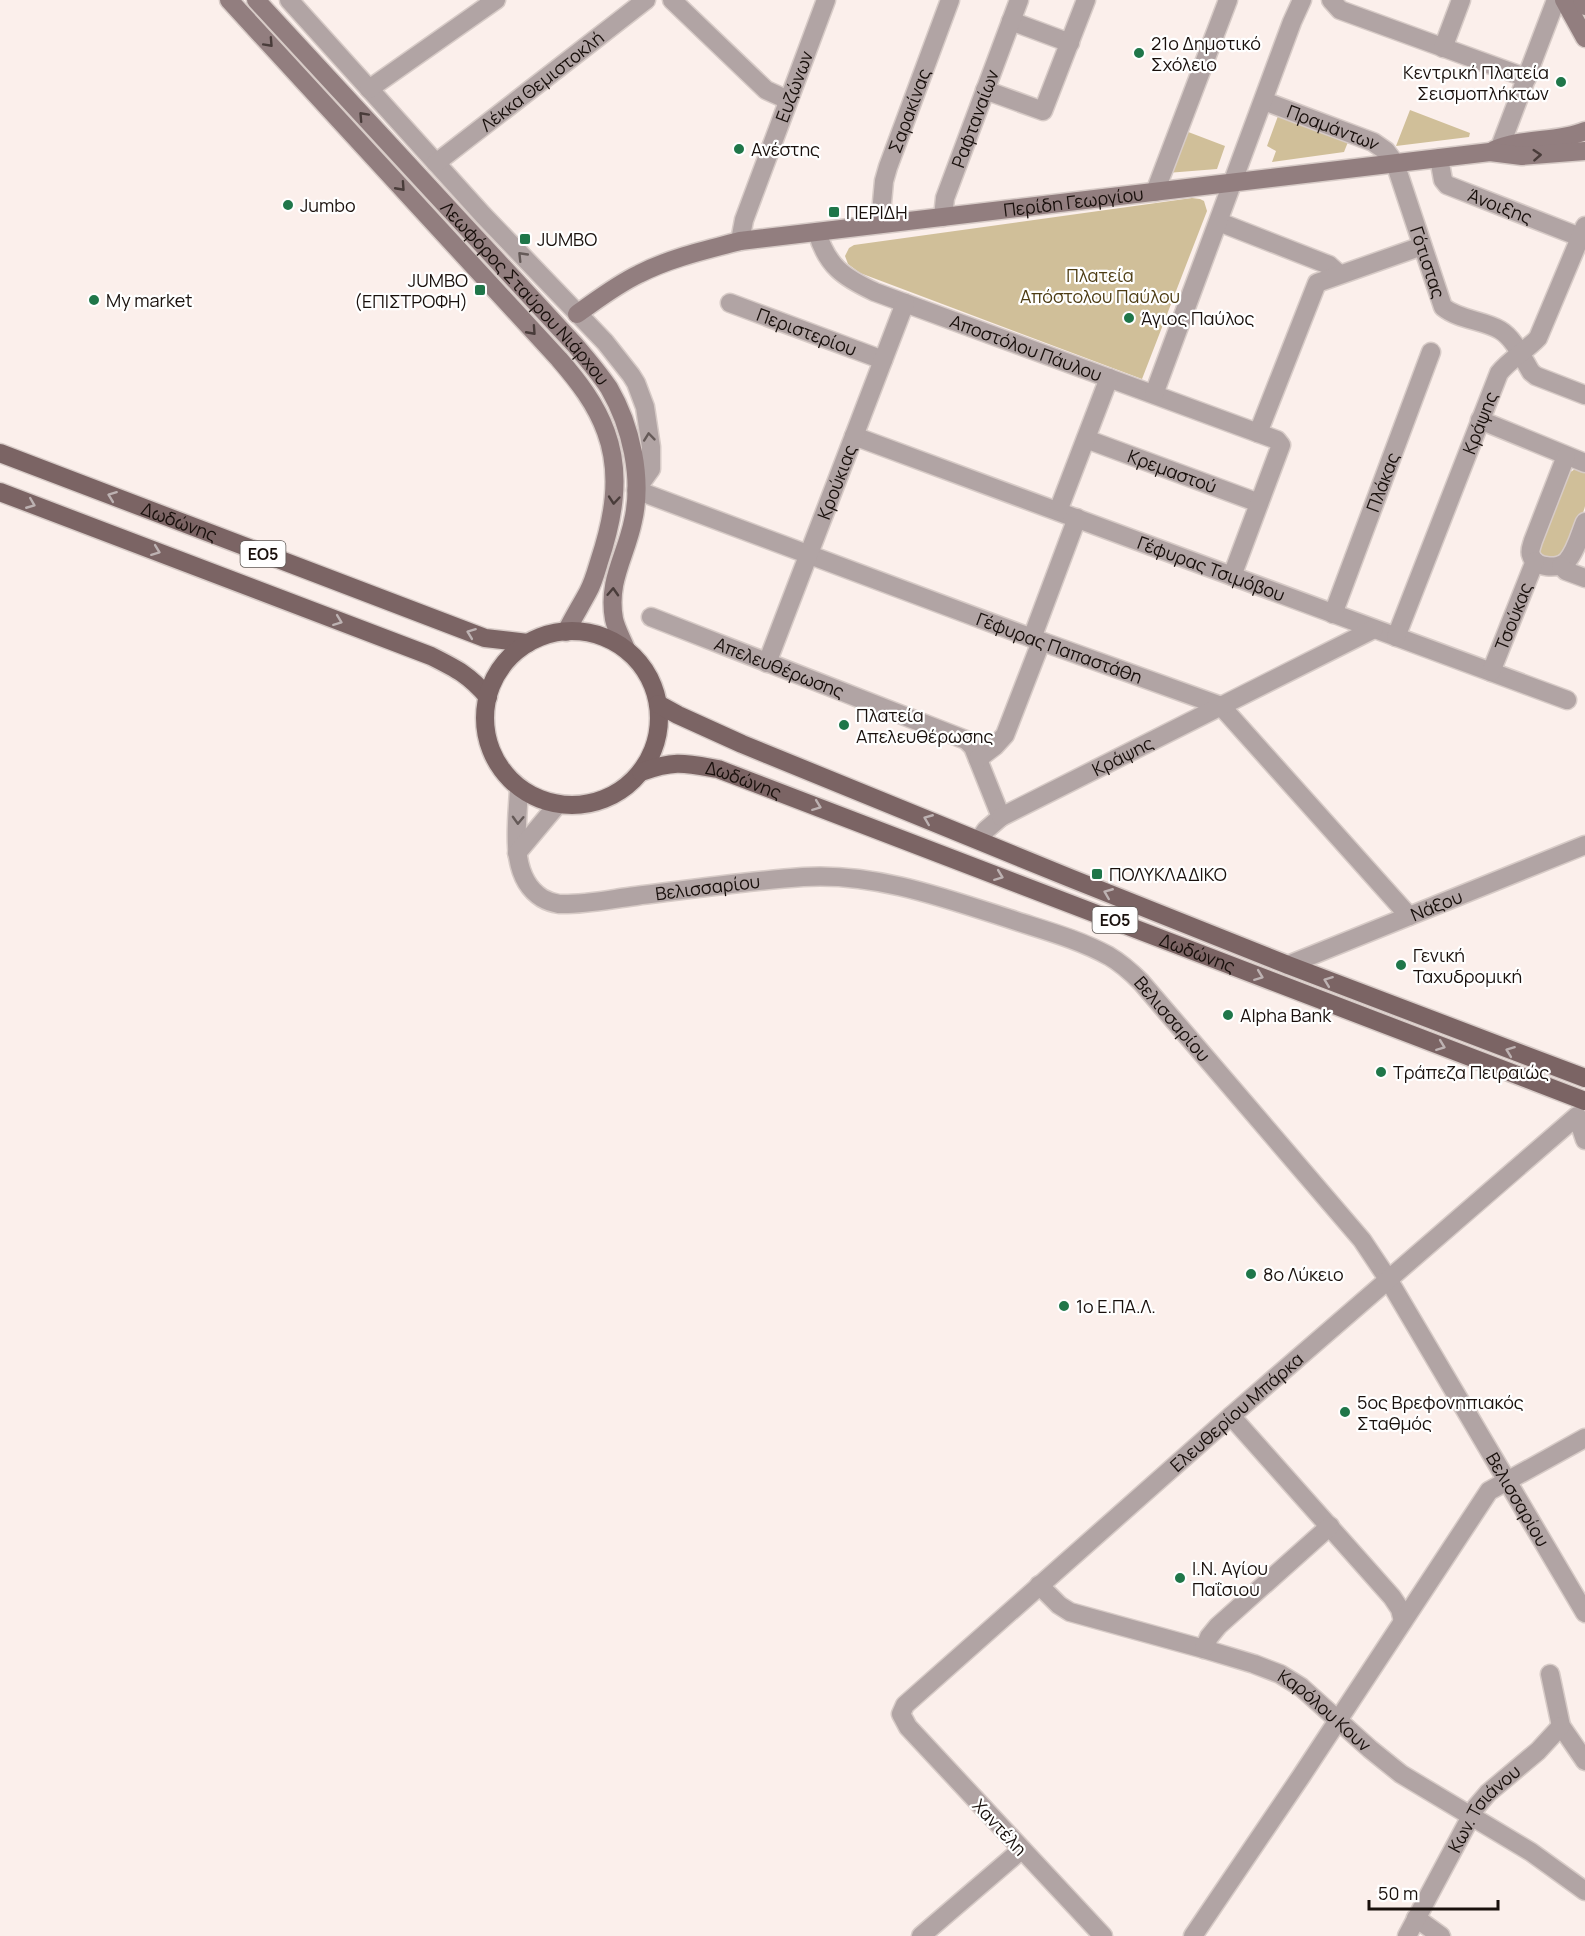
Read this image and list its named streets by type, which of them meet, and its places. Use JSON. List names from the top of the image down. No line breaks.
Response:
{"streets":{"main road":["Περίδη Γεωργίου","Λεωφόρος Σταύρου Νιάρχου","Δωδώνης","ΕΟ5"],"street":["Λέκκα Θεμιστοκλή","Ευζώνων","Σαρακίνας","Ραφταναίων","Πραμάντων","Άνοιξης","Γότιστας","Περιστερίου","Αποστόλου Πάυλου","Κράψης","Κρεμαστού","Κρούκιας","Πλάκας","Γέφυρας Τσιμόβου","Τσούκας","Γέφυρας Παπαστάθη","Απελευθέρωσης","Βελισσαρίου","Νάξου","Ελευθερίου Μπάρκα","Καρόλου Κουν","Κων. Τσιάνου","Χαντέλη"]},"crossings":[["Ευζώνων","Περίδη Γεωργίου"],["Σαρακίνας","Περίδη Γεωργίου"],["Ραφταναίων","Περίδη Γεωργίου"],["Πραμάντων","Περίδη Γεωργίου"],["Πραμάντων","Γότιστας"],["Πραμάντων","Αποστόλου Πάυλου"],["Περίδη Γεωργίου","Άνοιξης"],["Περίδη Γεωργίου","Γότιστας"],["Περίδη Γεωργίου","Αποστόλου Πάυλου"],["Άνοιξης","Κράψης"],["Γότιστας","Κράψης"],["Λεωφόρος Σταύρου Νιάρχου","Δωδώνης"],["Λεωφόρος Σταύρου Νιάρχου","Γέφυρας Παπαστάθη"],["Λεωφόρος Σταύρου Νιάρχου","Βελισσαρίου"],["Περιστερίου","Κρούκιας"],["Αποστόλου Πάυλου","Κρεμαστού"],["Αποστόλου Πάυλου","Κρούκιας"],["Κράψης","Γέφυρας Τσιμόβου"],["Κράψης","Γέφυρας Παπαστάθη"],["Κράψης","Απελευθέρωσης"],["Κρούκιας","Γέφυρας Τσιμόβου"],["Κρούκιας","Γέφυρας Παπαστάθη"],["Κρούκιας","Απελευθέρωσης"],["Πλάκας","Γέφυρας Τσιμόβου"],["Δωδώνης","Βελισσαρίου"],["Δωδώνης","Νάξου"],["Δωδώνης","Ελευθερίου Μπάρκα"],["Γέφυρας Τσιμόβου","Τσούκας"],["Γέφυρας Παπαστάθη","Νάξου"],["Βελισσαρίου","Ελευθερίου Μπάρκα"],["Ελευθερίου Μπάρκα","Καρόλου Κουν"],["Ελευθερίου Μπάρκα","Χαντέλη"],["Καρόλου Κουν","Κων. Τσιάνου"]],"parks":["Πλατεία Απόστολου Παύλου"],"places":{"other":["21ο Δημοτικό Σχόλειο","Κεντρική Πλατεία Σεισμοπλήκτων","Ανέστης","Jumbo","My market","Άγιος Παύλος","Πλατεία Απελευθέρωσης","Γενική Ταχυδρομική","Alpha Bank","Τράπεζα Πειραιώς","8ο Λύκειο","1ο Ε.ΠΑ.Λ.","5ος Βρεφονηπιακός Σταθμός","Ι.Ν. Αγίου Παΐσιου"],"transit":["ΠΕΡΙΔΗ","JUMBO","JUMBO (ΕΠΙΣΤΡΟΦΗ)","ΠΟΛΥΚΛΑΔΙΚΟ"]},"scale_bar":"50 m"}
